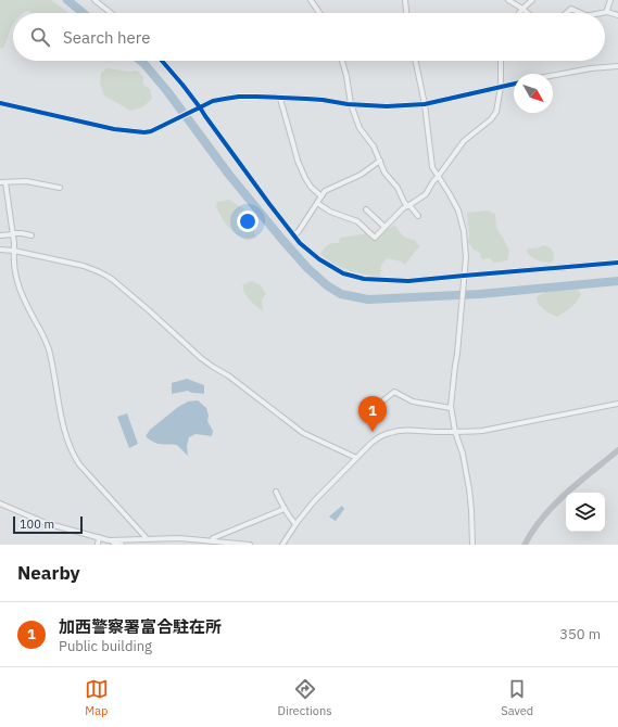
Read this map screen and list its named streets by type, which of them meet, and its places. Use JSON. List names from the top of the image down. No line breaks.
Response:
{"scale_bar":"100 m","north":"bottom right","page":{"search":"Search here","pins":"1","scale":"100 m","heading":"Nearby","list":[{"mark":"1","name":"加西警察署富合駐在所","note":"Public building","value":"350 m"}],"nav":["Map","Directions","Saved"]}}
